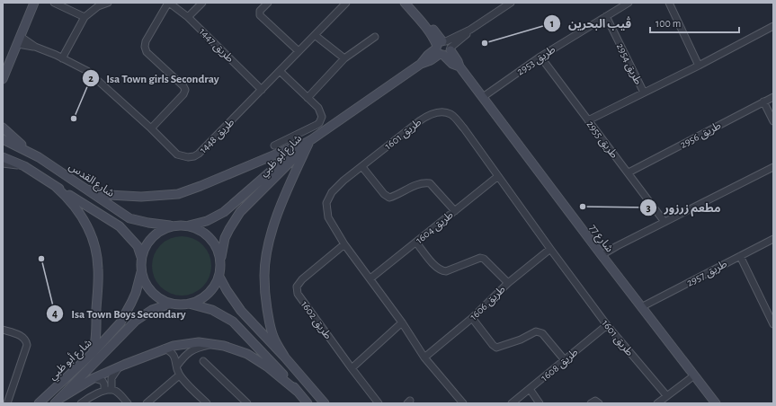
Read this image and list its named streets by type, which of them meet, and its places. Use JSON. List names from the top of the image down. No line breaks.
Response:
{"streets":{"main road":["شارع أبو ظبي","شارع القدس","شارع 77"],"street":["طريق 1447","طريق 2953","طريق 2954","طريق 1601","طريق 2956","طريق 1448","طريق 2955","طريق 1604","طريق 2957","طريق 1606","طريق 1602","طريق 1608"]},"crossings":[["طريق 1447","طريق 1448"],["طريق 2953","طريق 2954"],["طريق 2953","طريق 2955"],["طريق 2953","شارع 77"],["طريق 2954","طريق 2955"],["طريق 1601","طريق 1604"],["طريق 1601","طريق 1606"],["طريق 1601","طريق 1602"],["طريق 1601","طريق 1608"],["طريق 2956","طريق 2955"],["شارع أبو ظبي","شارع القدس"],["شارع أبو ظبي","شارع 77"],["شارع 77","طريق 2957"]],"places":["ڤيب البحرين","Isa Town girls Secondray","مطعم زرزور","Isa Town Boys Secondary"],"scale_bar":"100 m"}
